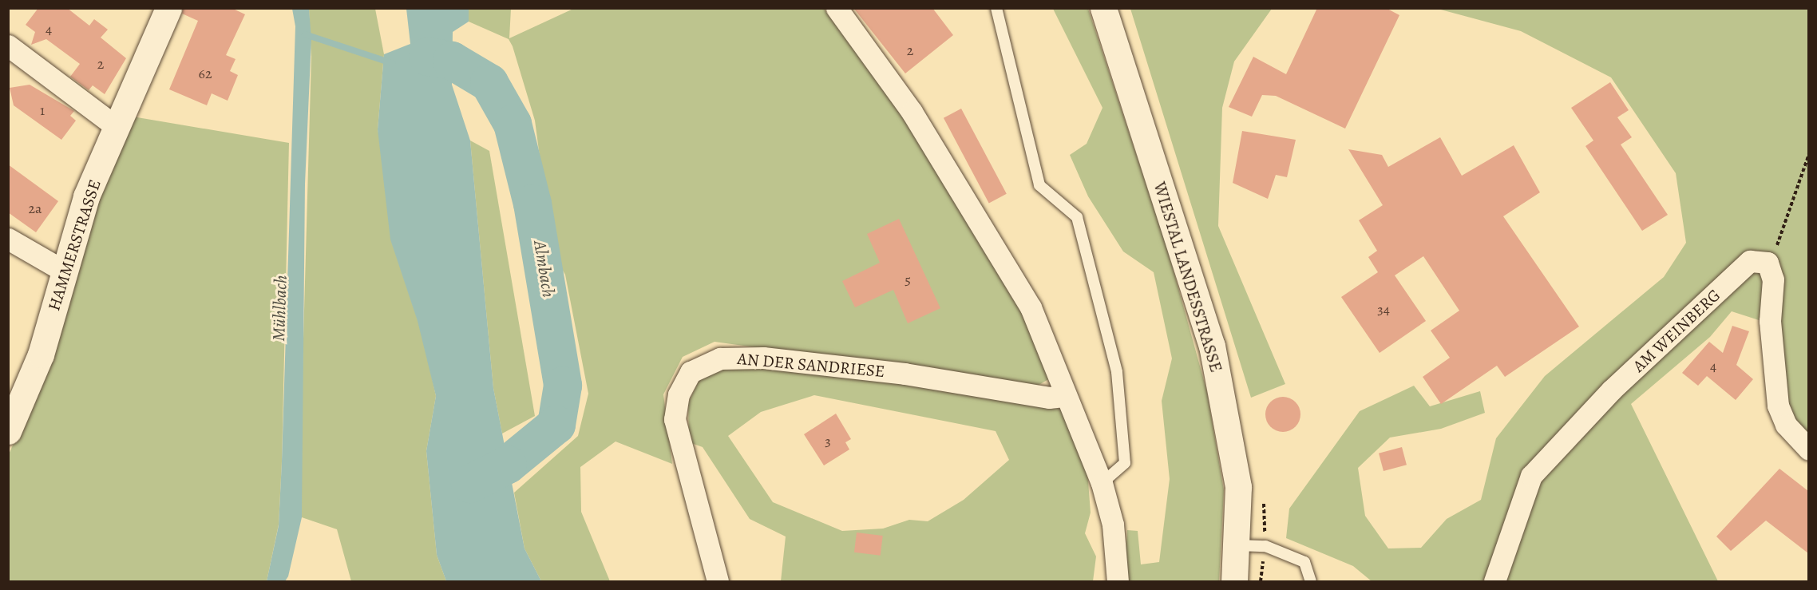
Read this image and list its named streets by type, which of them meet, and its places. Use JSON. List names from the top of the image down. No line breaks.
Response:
{"streets":{"main road":["HAMMERSTRASSE","WIESTAL LANDESSTRASSE"],"street":["AM WEINBERG","AN DER SANDRIESE"]},"water":["Almbach","Mühlbach"],"house_numbers":["4","2","2","62","1","2a","5","34","4","3"]}
